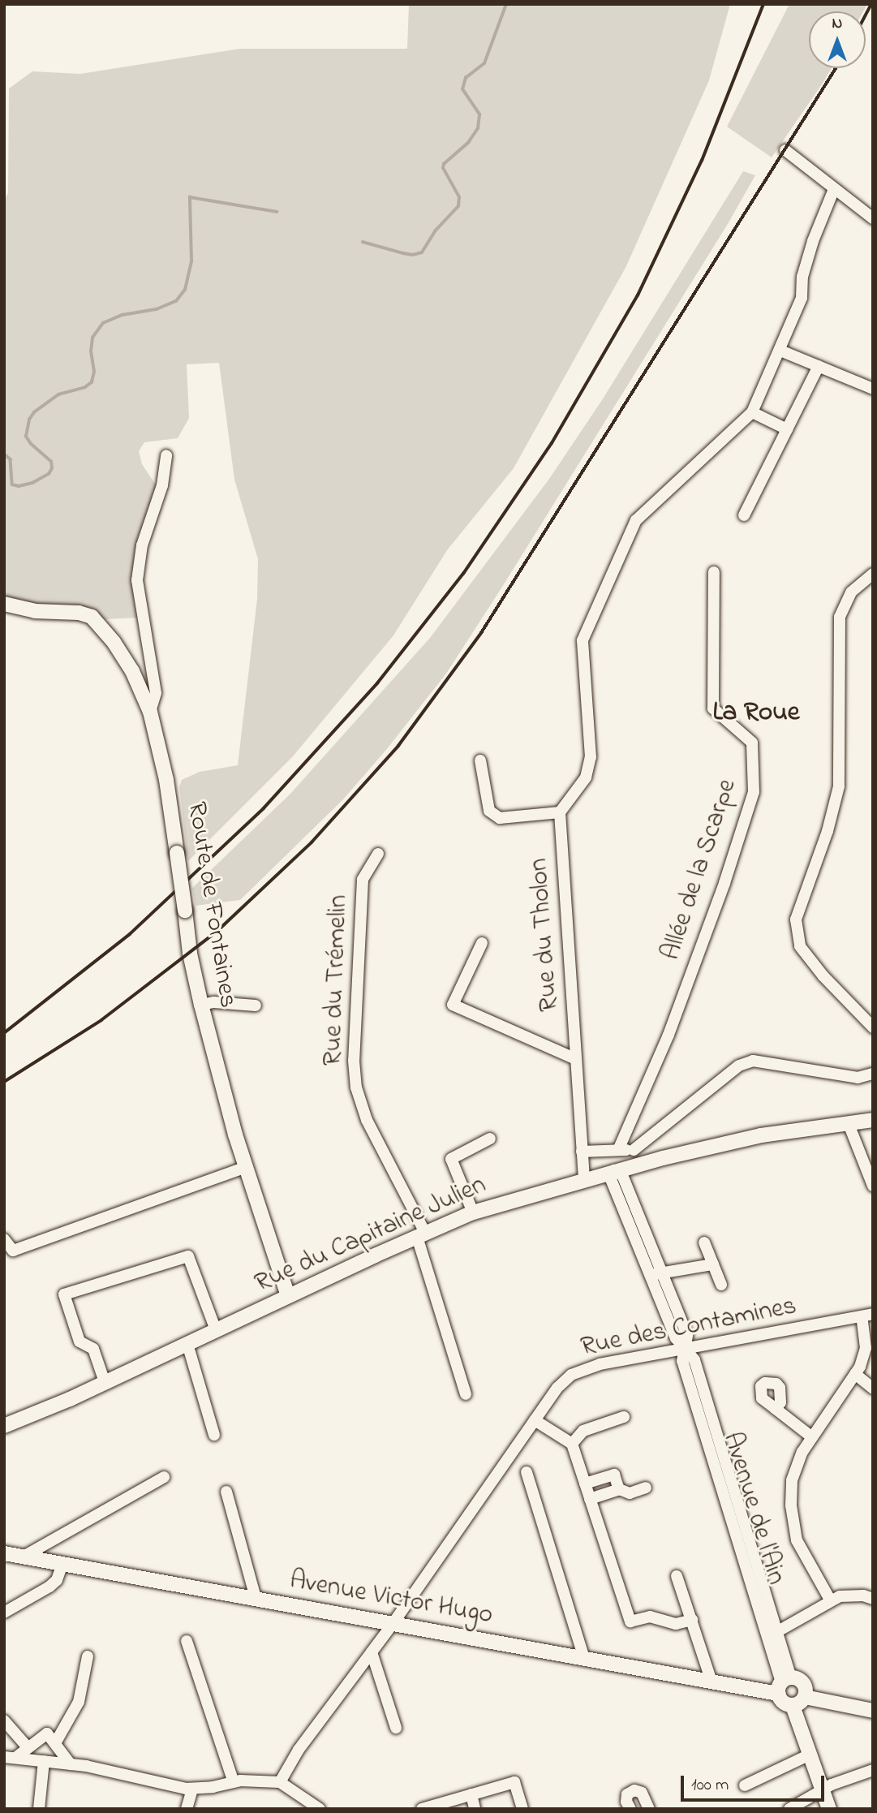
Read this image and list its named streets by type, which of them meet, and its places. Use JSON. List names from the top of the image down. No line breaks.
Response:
{"streets":{"street":["Allée de la Scarpe","Route de Fontaines","Rue du Tholon","Rue du Trémelin","Rue du Capitaine Julien","Rue des Contamines","Avenue de l'Ain","Avenue Victor Hugo"]},"crossings":[["Route de Fontaines","Rue du Capitaine Julien"],["Rue du Tholon","Rue du Capitaine Julien"],["Rue du Trémelin","Rue du Capitaine Julien"],["Rue du Capitaine Julien","Avenue de l'Ain"],["Rue des Contamines","Avenue de l'Ain"],["Rue des Contamines","Avenue Victor Hugo"],["Avenue de l'Ain","Avenue Victor Hugo"]],"districts":["La Roue"],"scale_bar":"100 m","north":"top"}
